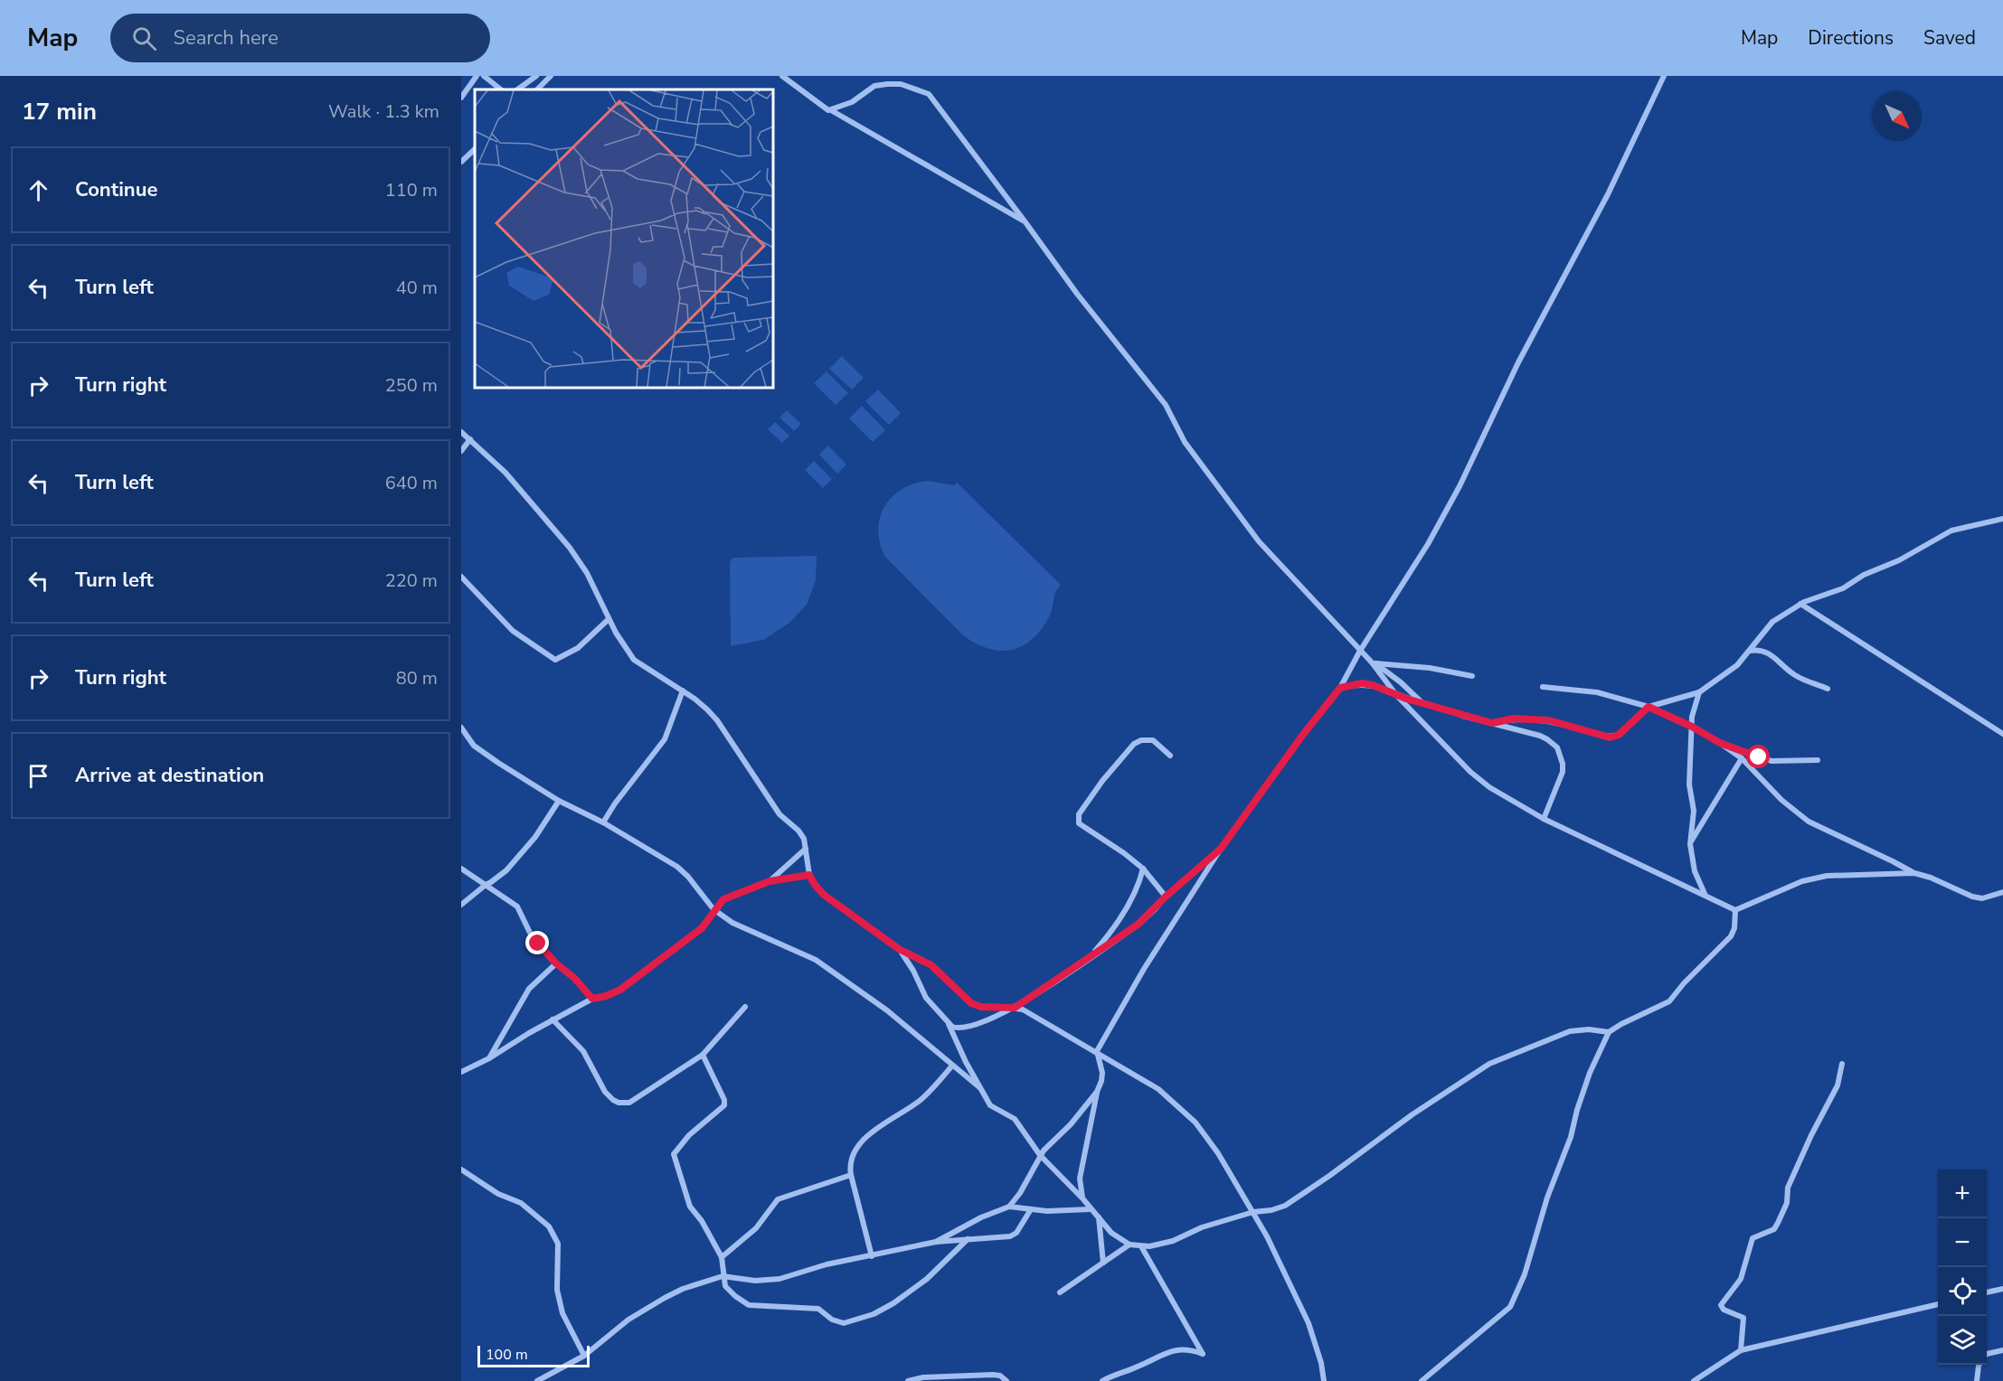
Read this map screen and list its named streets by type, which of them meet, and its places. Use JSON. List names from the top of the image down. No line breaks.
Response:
{"scale_bar":"100 m","north":"bottom right","page":{"header":"Map","search":"Search here","nav":["Map","Directions","Saved"],"heading":["17 min","Walk · 1.3 km"],"list":[["Continue","110 m"],["Turn left","40 m"],["Turn right","250 m"],["Turn left","640 m"],["Turn left","220 m"],["Turn right","80 m"],"Arrive at destination"],"map_buttons":["+","−"],"scale":"100 m"}}
